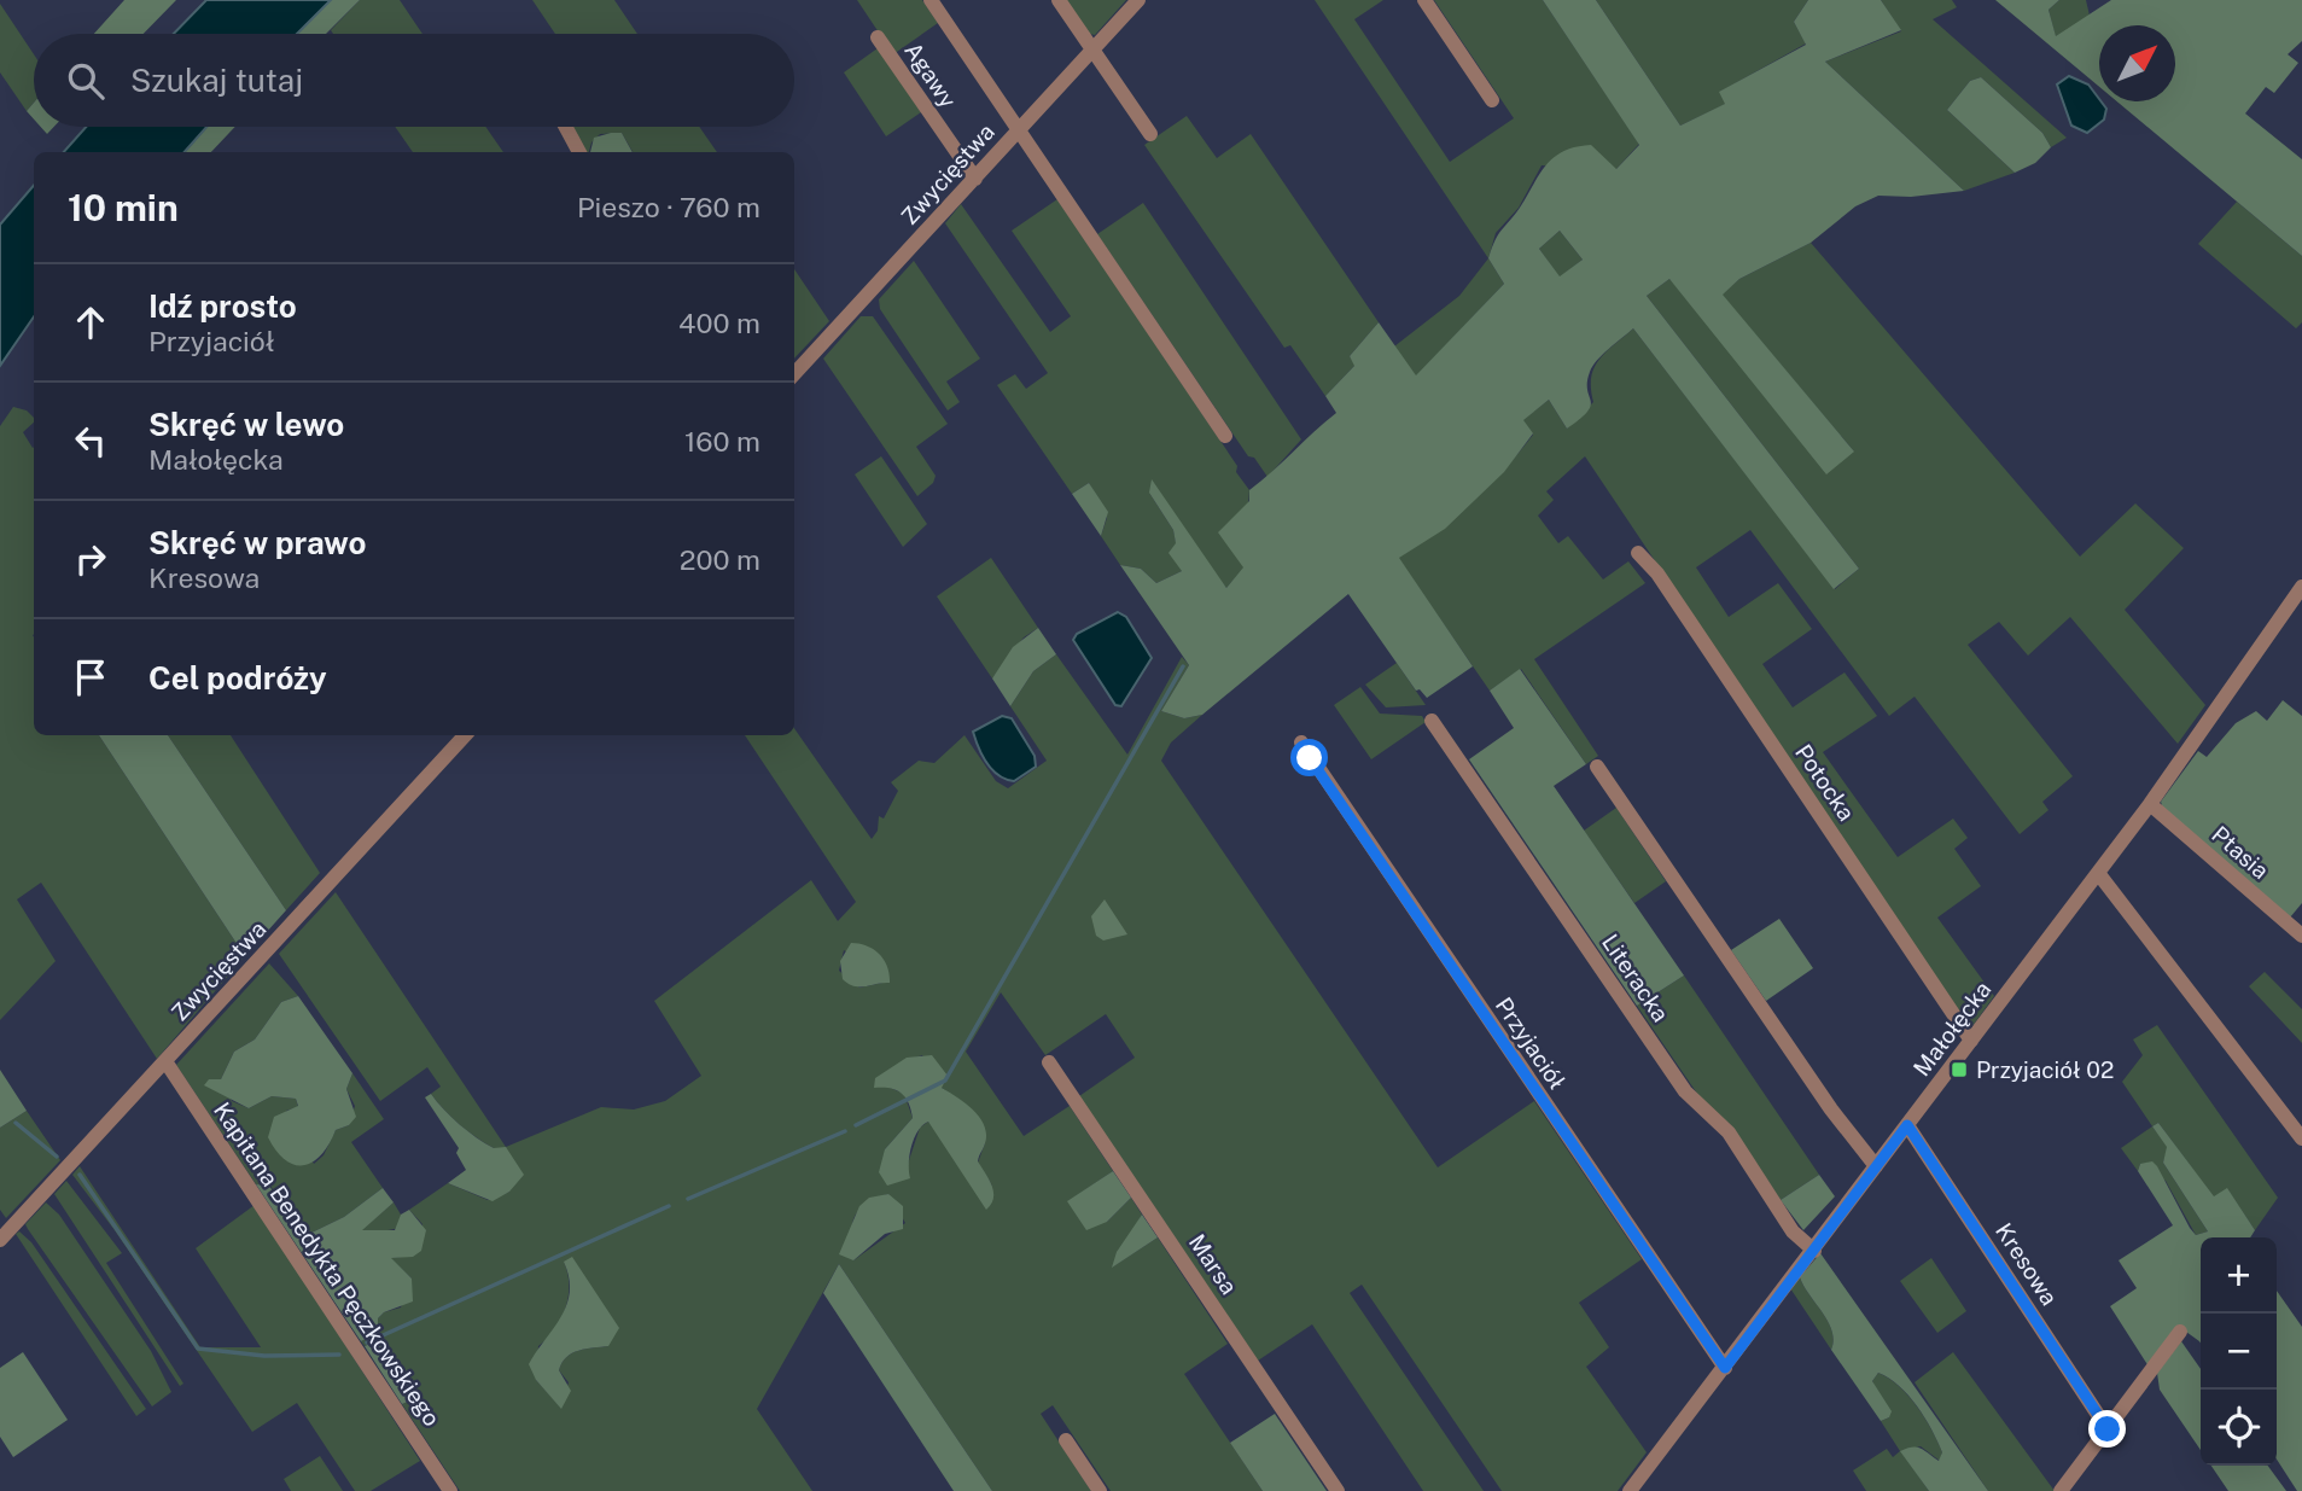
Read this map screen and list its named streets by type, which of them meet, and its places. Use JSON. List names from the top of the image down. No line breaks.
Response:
{"streets":{"street":["Agawy","Zwycięstwa","Potocka","Ptasia","Literacka","Małołęcka","Przyjaciół","Kapitana Benedykta Pęczkowskiego","Marsa","Kresowa"]},"crossings":[["Agawy","Zwycięstwa"],["Zwycięstwa","Kapitana Benedykta Pęczkowskiego"],["Potocka","Małołęcka"],["Ptasia","Małołęcka"],["Literacka","Małołęcka"],["Małołęcka","Przyjaciół"],["Małołęcka","Kresowa"]],"places":{"transit":["Przyjaciół 02"]},"north":"top right","page":{"search":"Szukaj tutaj","heading":["10 min","Pieszo · 760 m"],"list":[["Idź prosto","Przyjaciół","400 m"],["Skręć w lewo","Małołęcka","160 m"],["Skręć w prawo","Kresowa","200 m"],"Cel podróży"],"map_buttons":["+","−"]}}
